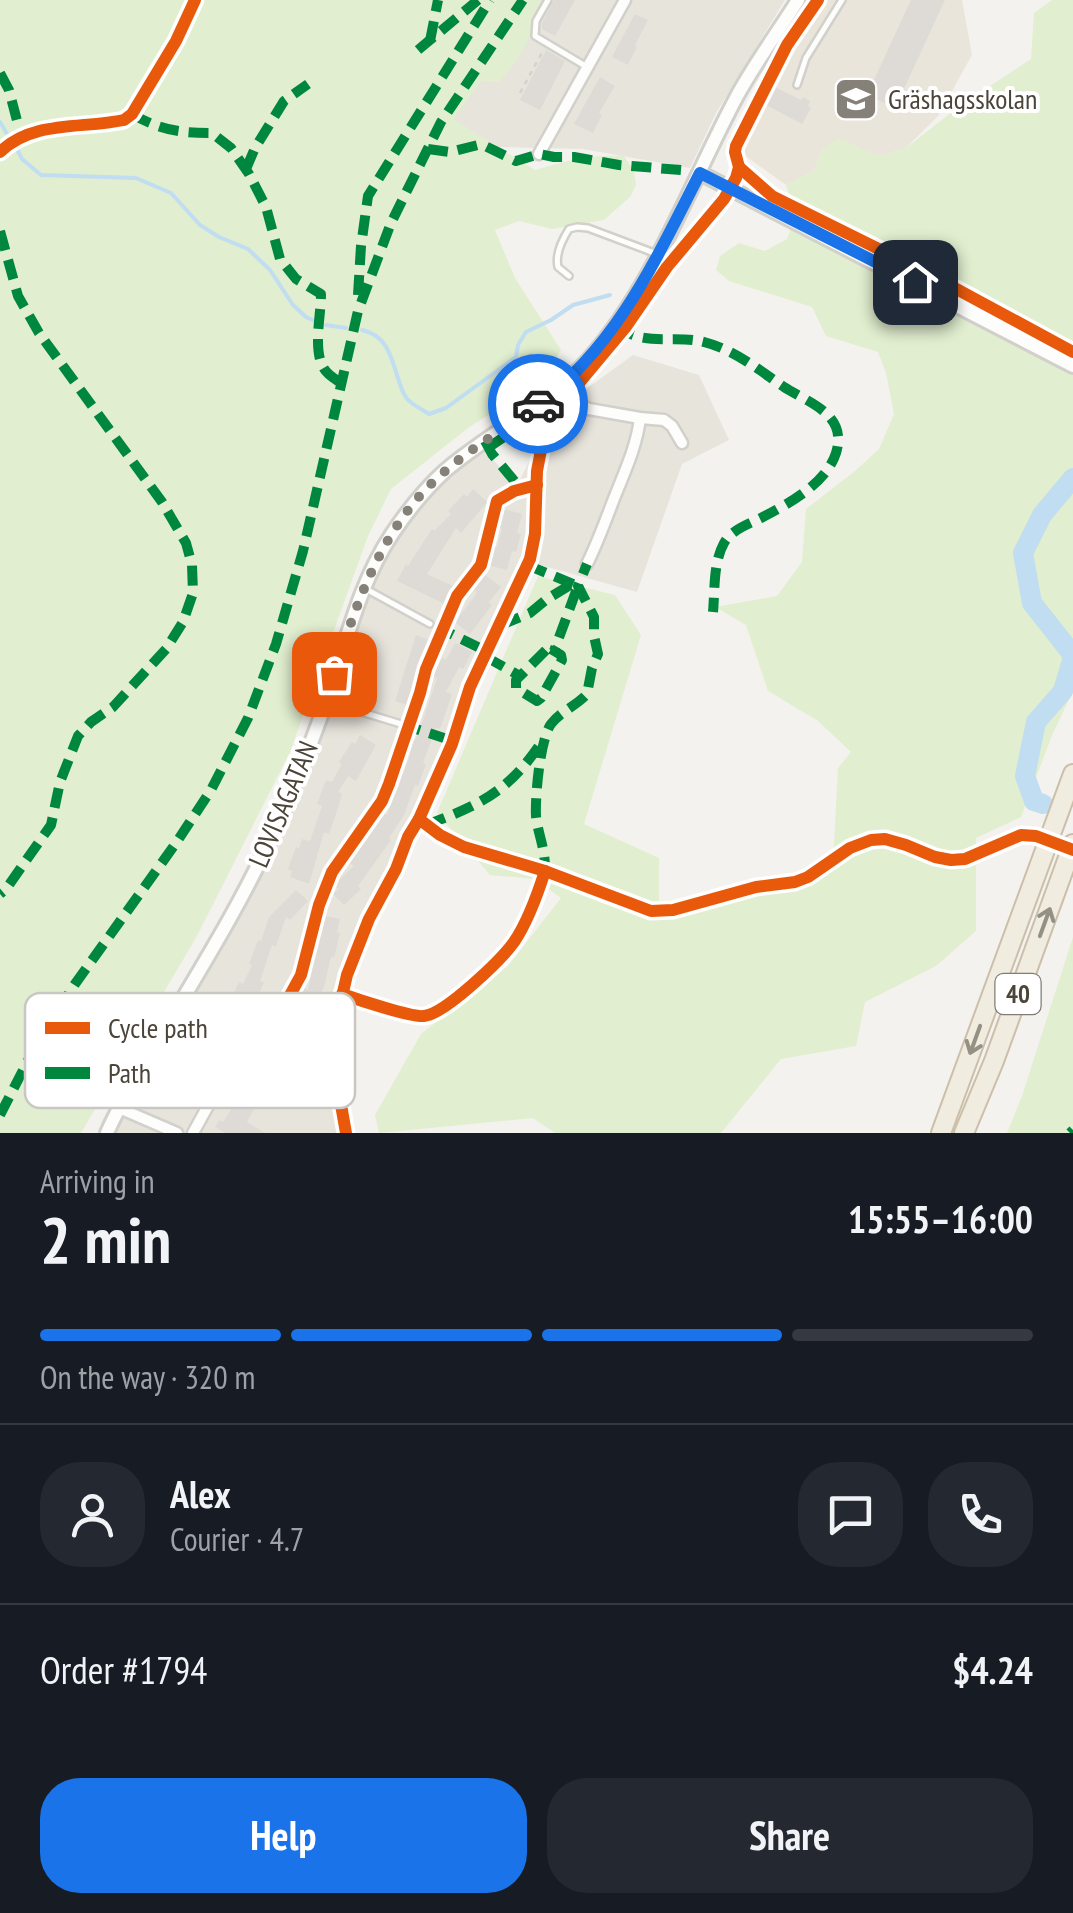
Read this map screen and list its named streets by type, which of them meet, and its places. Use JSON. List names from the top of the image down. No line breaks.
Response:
{"streets":{"highway":["40"],"street":["LOVISAGATAN"]},"places":{"school or university":["Gräshagsskolan"]},"legend":["Cycle path","Path"],"page":{"heading":["2 min","Arriving in","15:55–16:00"],"panel":["Alex","Courier · 4.7","Order #1794","$4.24"],"bar":"On the way · 320 m","buttons":["Help","Share"]}}
